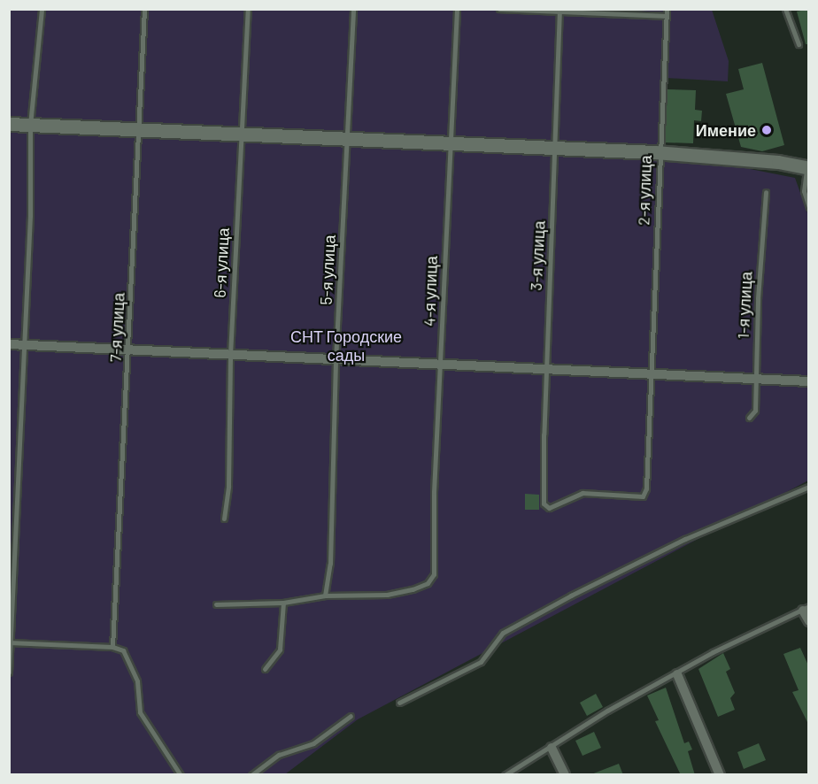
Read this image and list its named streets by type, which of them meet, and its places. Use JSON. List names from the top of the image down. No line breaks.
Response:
{"streets":{"lane":["2-я улица","3-я улица","6-я улица","5-я улица","4-я улица","1-я улица","7-я улица"]},"crossings":[["2-я улица","3-я улица"],["5-я улица","4-я улица"]],"parks":["СНТ Городские сады"],"places":["Имение"]}
